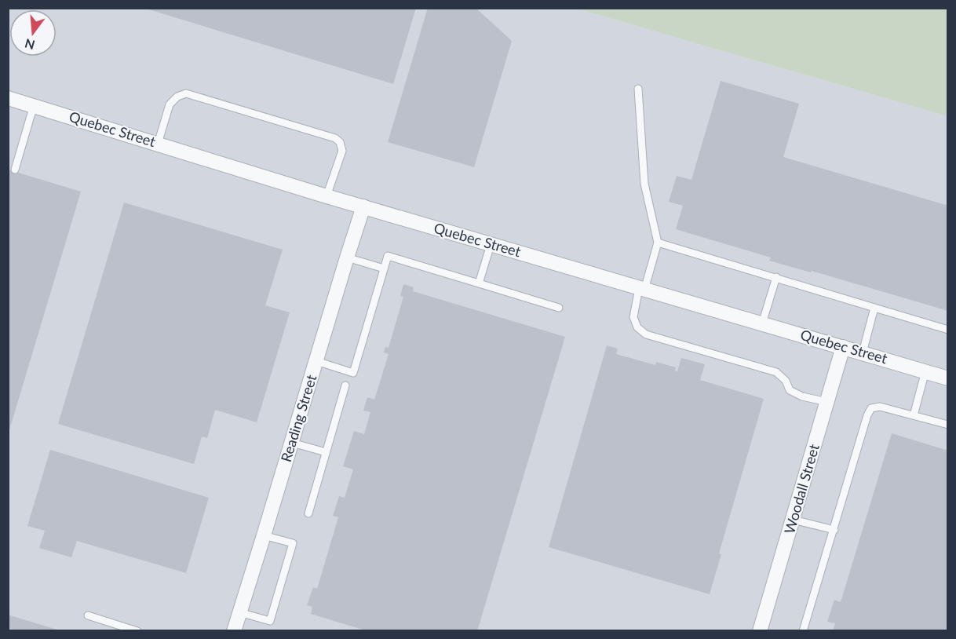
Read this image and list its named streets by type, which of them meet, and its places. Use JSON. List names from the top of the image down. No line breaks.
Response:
{"streets":{"street":["Quebec Street","Reading Street","Woodall Street"]},"crossings":[["Quebec Street","Reading Street"],["Quebec Street","Woodall Street"]],"north":"bottom"}
